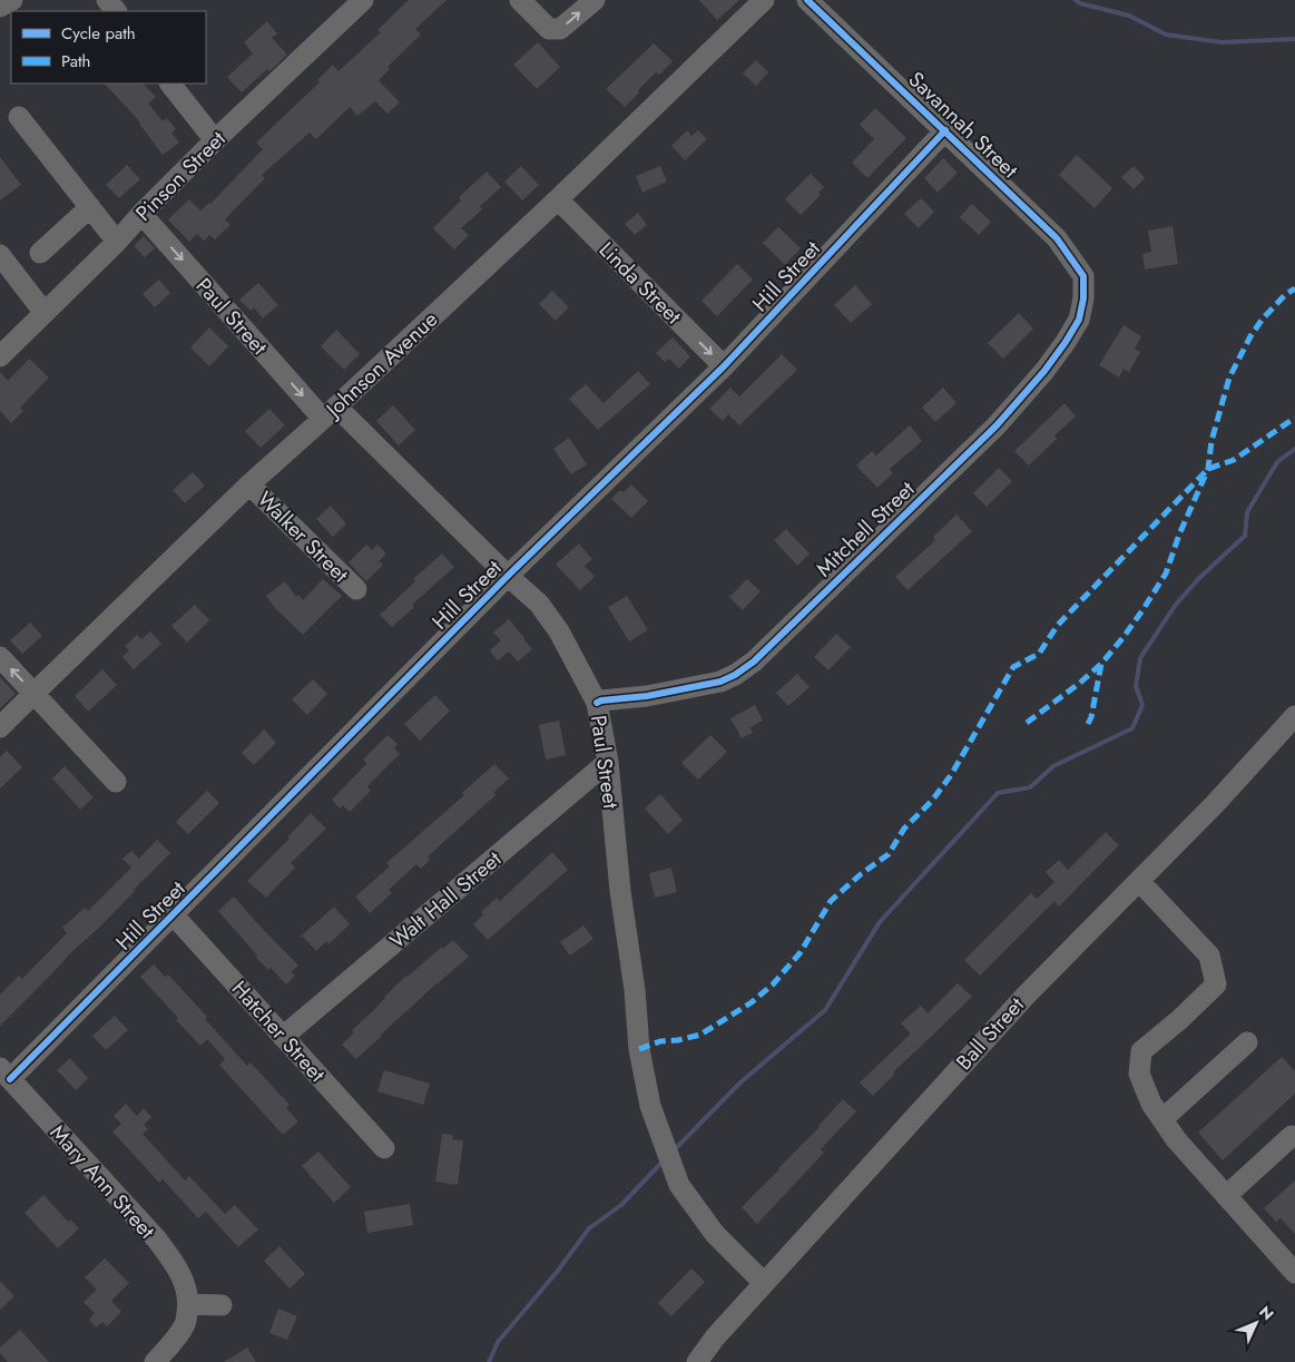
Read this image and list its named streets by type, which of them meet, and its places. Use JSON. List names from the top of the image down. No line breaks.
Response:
{"streets":{"street":["Savannah Street","Pinson Street","Hill Street","Linda Street","Paul Street","Johnson Avenue","Mitchell Street","Walker Street","Walt Hall Street","Hatcher Street","Ball Street","Mary Ann Street"]},"crossings":[["Savannah Street","Hill Street"],["Savannah Street","Mitchell Street"],["Pinson Street","Paul Street"],["Hill Street","Linda Street"],["Hill Street","Paul Street"],["Hill Street","Hatcher Street"],["Hill Street","Mary Ann Street"],["Linda Street","Johnson Avenue"],["Paul Street","Johnson Avenue"],["Paul Street","Mitchell Street"],["Paul Street","Walt Hall Street"],["Paul Street","Ball Street"],["Johnson Avenue","Walker Street"],["Walt Hall Street","Hatcher Street"]],"one_way":["Linda Street"],"legend":["Cycle path","Path"],"north":"top right"}
